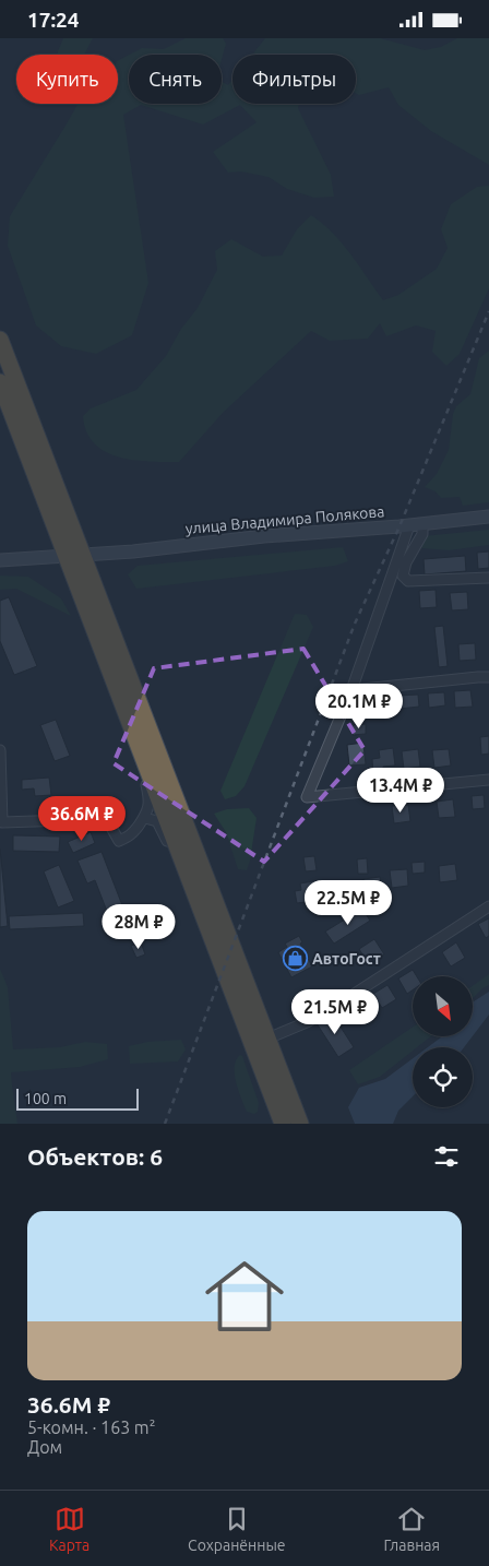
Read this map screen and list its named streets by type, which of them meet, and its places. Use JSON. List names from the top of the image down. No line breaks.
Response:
{"streets":{"street":["улица Владимира Полякова"]},"places":{"shop":["АвтоГост"]},"scale_bar":"100 m","north":"bottom right","page":{"status":"17:24","chip":["Купить","Снять","Фильтры"],"price":["20.1M ₽","13.4M ₽","36.6M ₽","22.5M ₽","28M ₽","21.5M ₽"],"scale":"100 m","heading":"Объектов: 6","list":[{"name":"36.6M ₽","note":"5-комн. · 163 m² · Дом"}],"tabs":["Карта","Сохранённые","Главная"]}}
